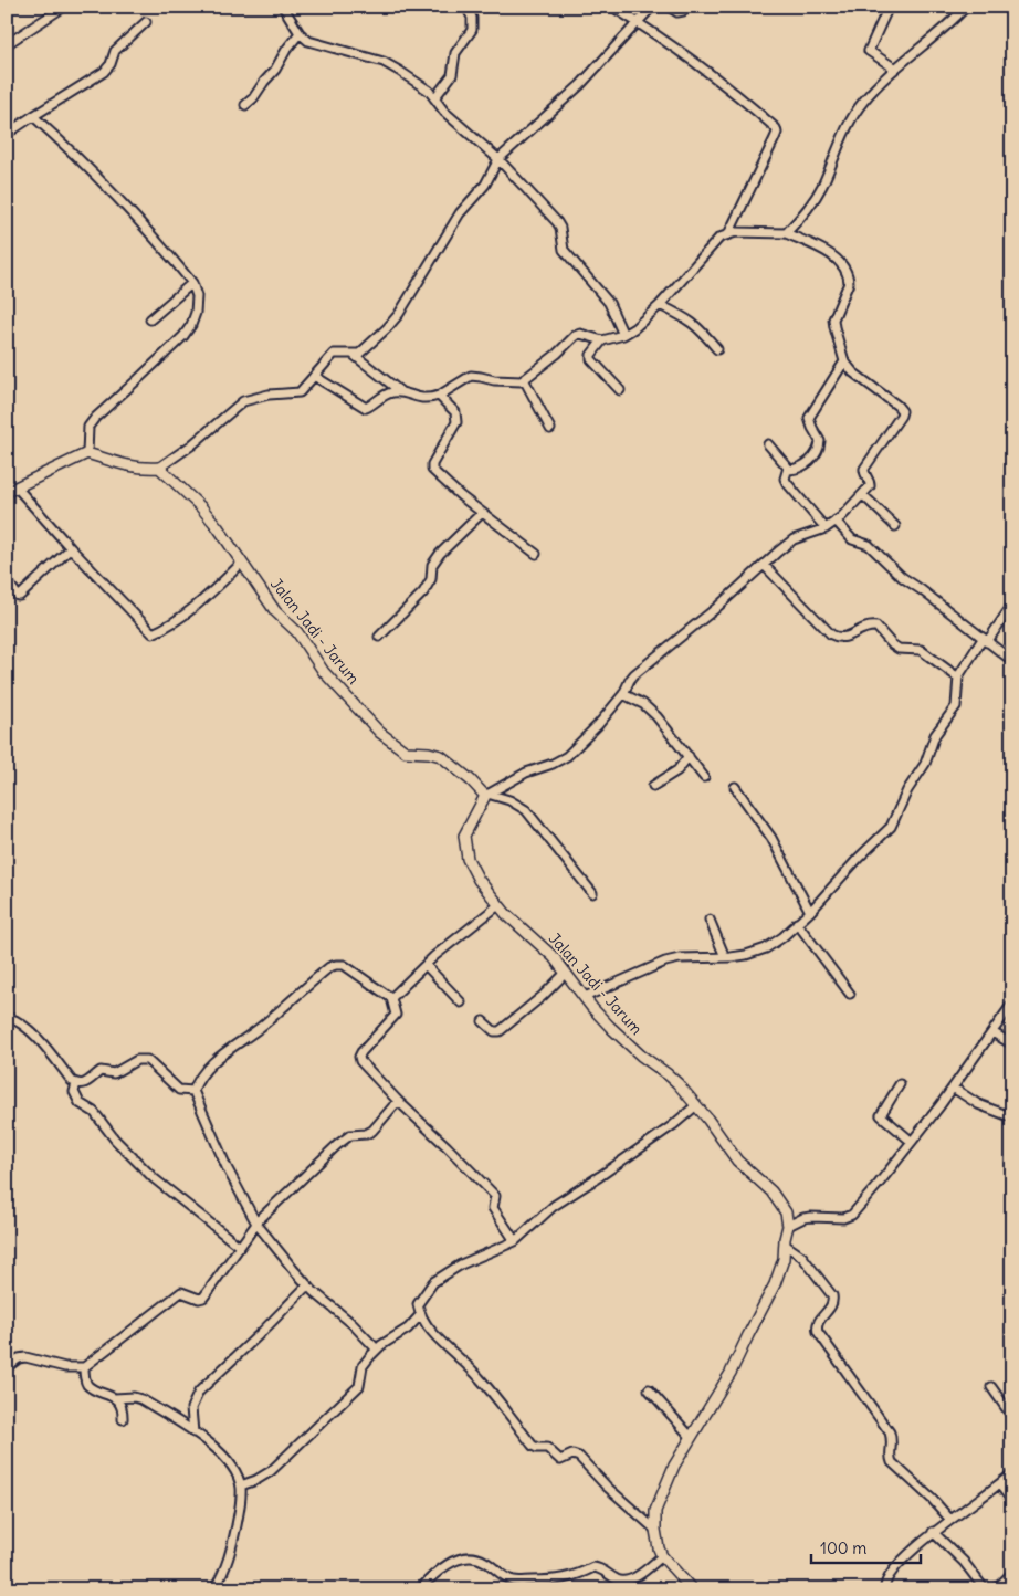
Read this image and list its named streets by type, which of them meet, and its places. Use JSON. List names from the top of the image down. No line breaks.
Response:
{"streets":{"street":["Jalan Jadi - Jarum"]},"scale_bar":"100 m"}
